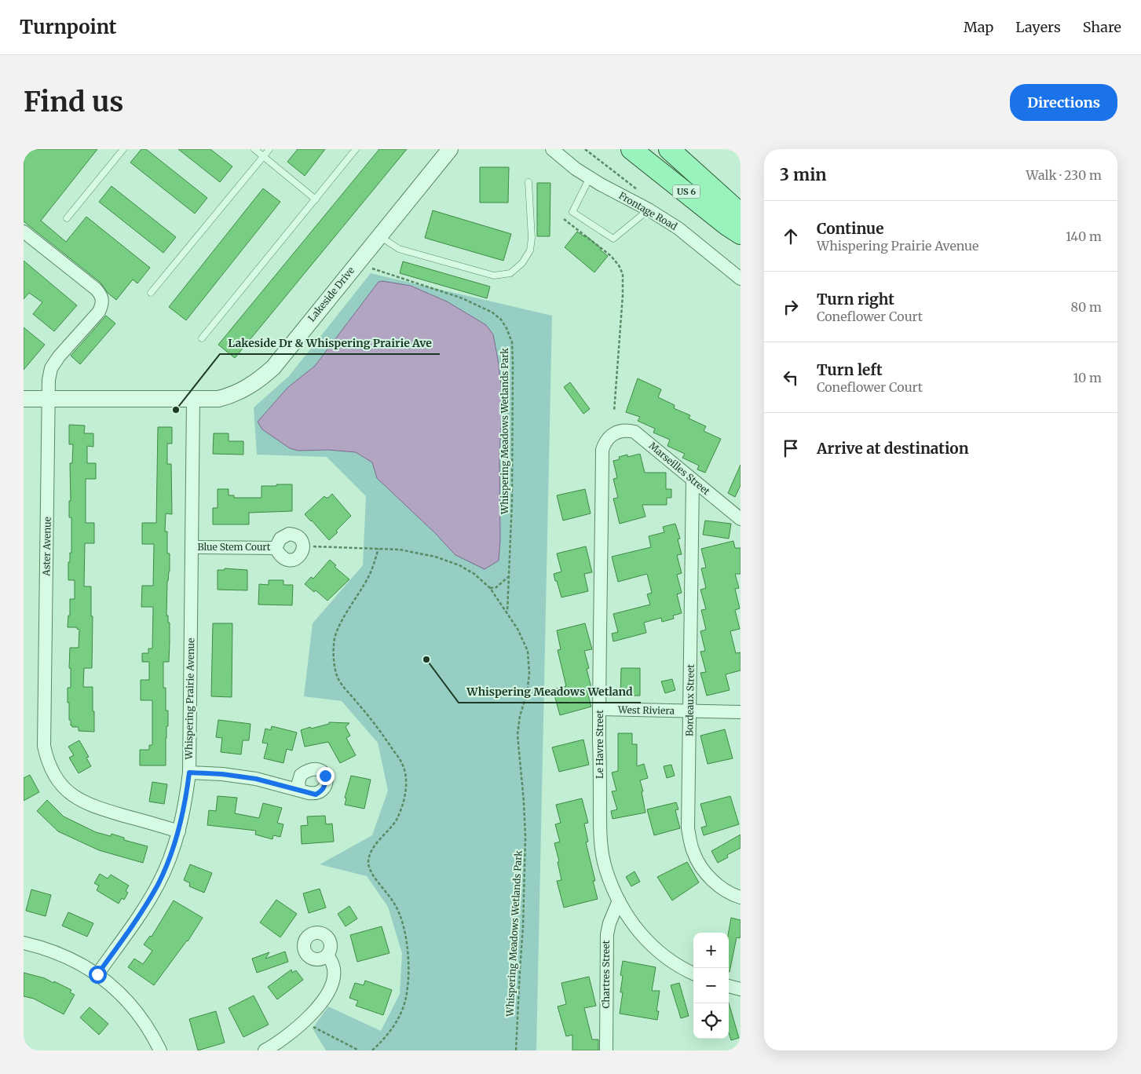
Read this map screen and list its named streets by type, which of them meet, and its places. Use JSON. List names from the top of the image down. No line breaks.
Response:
{"streets":{"main road":["US 6"],"street":["Frontage Road","Lakeside Drive","Marseilles Street","Aster Avenue","Blue Stem Court","Whispering Prairie Avenue","Bordeaux Street","West Riviera","Le Havre Street","Chartres Street"],"path":["Whispering Meadows Wetlands Park"]},"crossings":[["Lakeside Drive","Aster Avenue"],["Lakeside Drive","Whispering Prairie Avenue"],["Marseilles Street","Bordeaux Street"],["Marseilles Street","Le Havre Street"],["Aster Avenue","Whispering Prairie Avenue"],["Blue Stem Court","Whispering Prairie Avenue"],["Bordeaux Street","West Riviera"],["West Riviera","Le Havre Street"],["Le Havre Street","Chartres Street"]],"places":["Lakeside Dr & Whispering Prairie Ave","Whispering Meadows Wetland"],"page":{"header":"Turnpoint","nav":["Map","Layers","Share"],"buttons":"Directions","title":"Find us","heading":["3 min","Walk · 230 m"],"list":[["Continue","Whispering Prairie Avenue","140 m"],["Turn right","Coneflower Court","80 m"],["Turn left","Coneflower Court","10 m"],"Arrive at destination"],"map_buttons":["+","−"]}}
